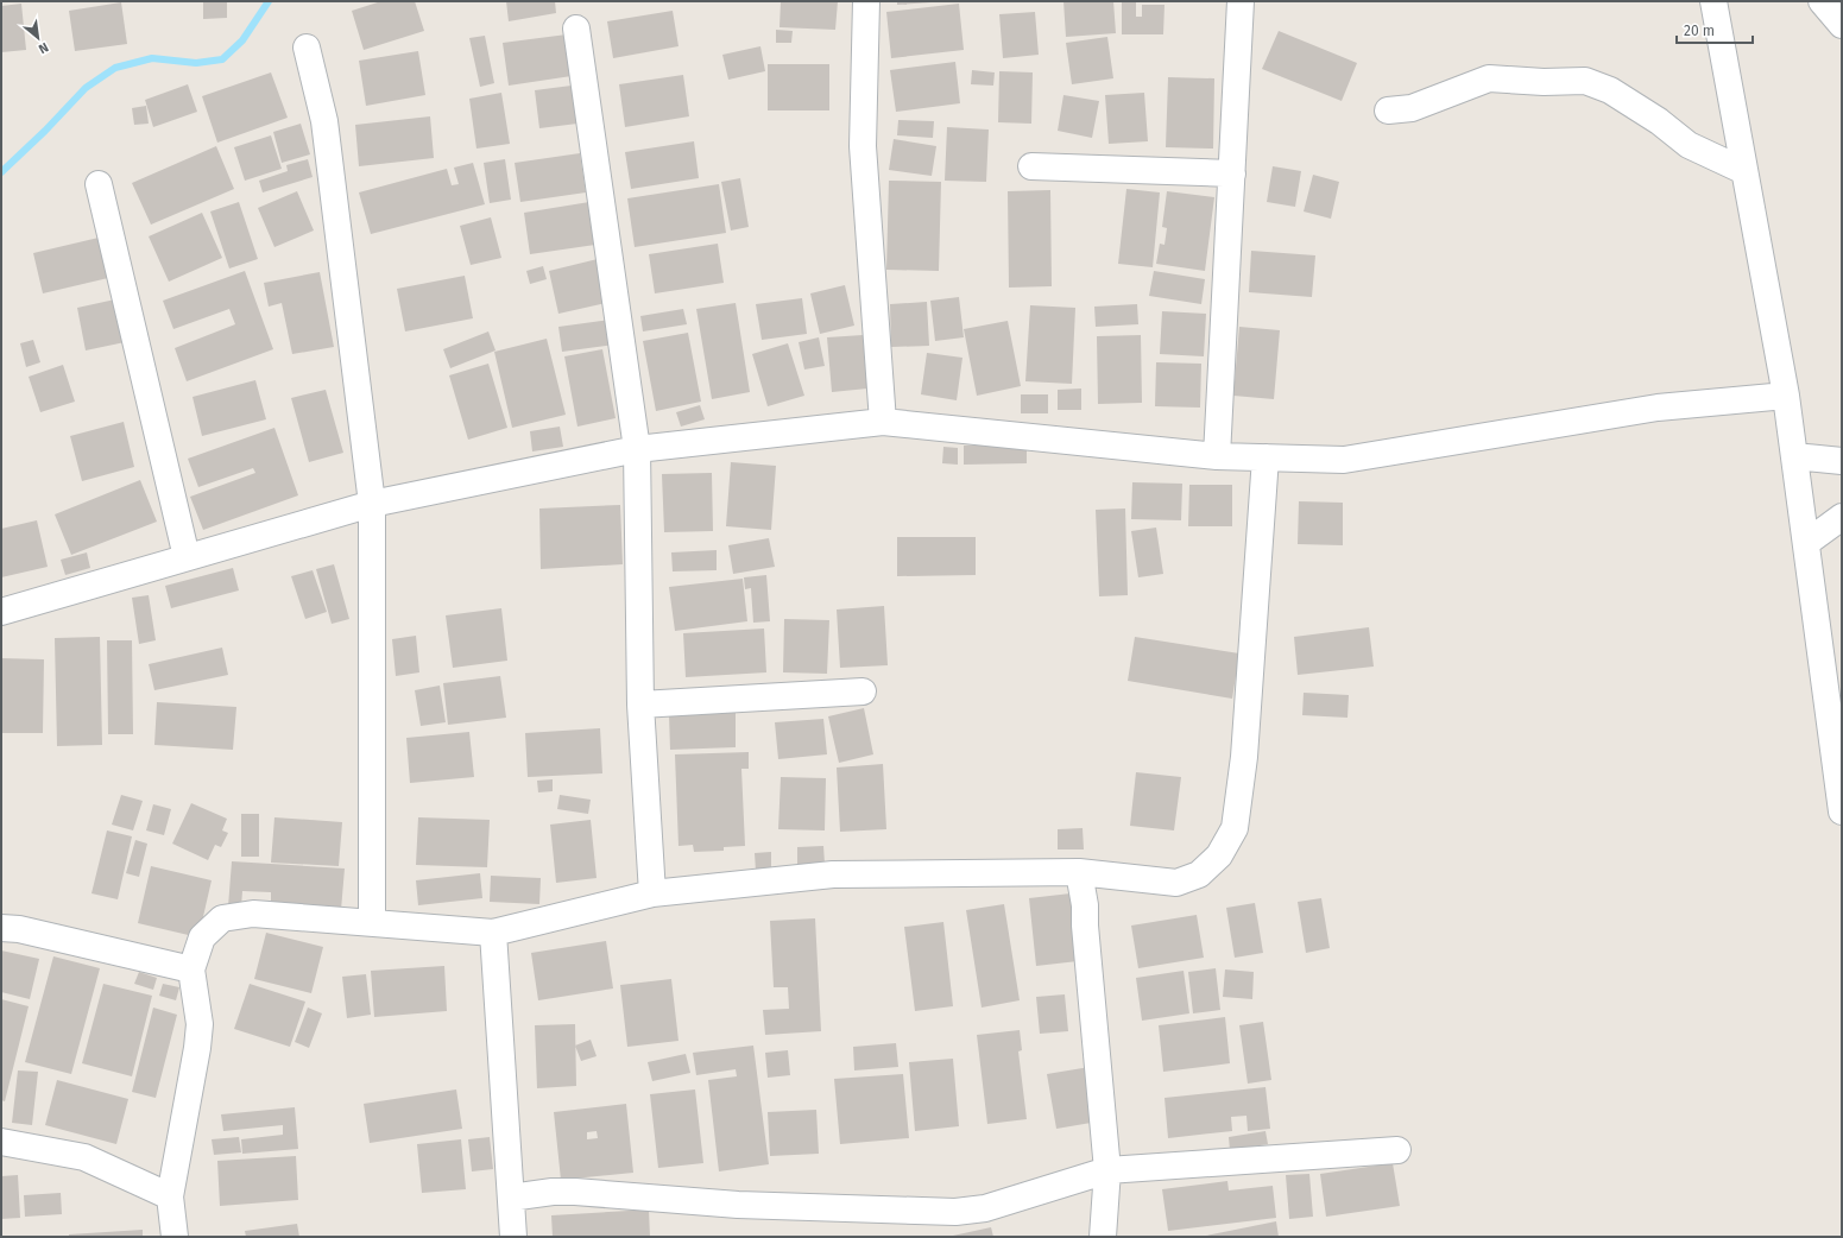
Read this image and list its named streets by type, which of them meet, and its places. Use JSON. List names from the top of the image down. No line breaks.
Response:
{"scale_bar":"20 m","north":"bottom right"}
